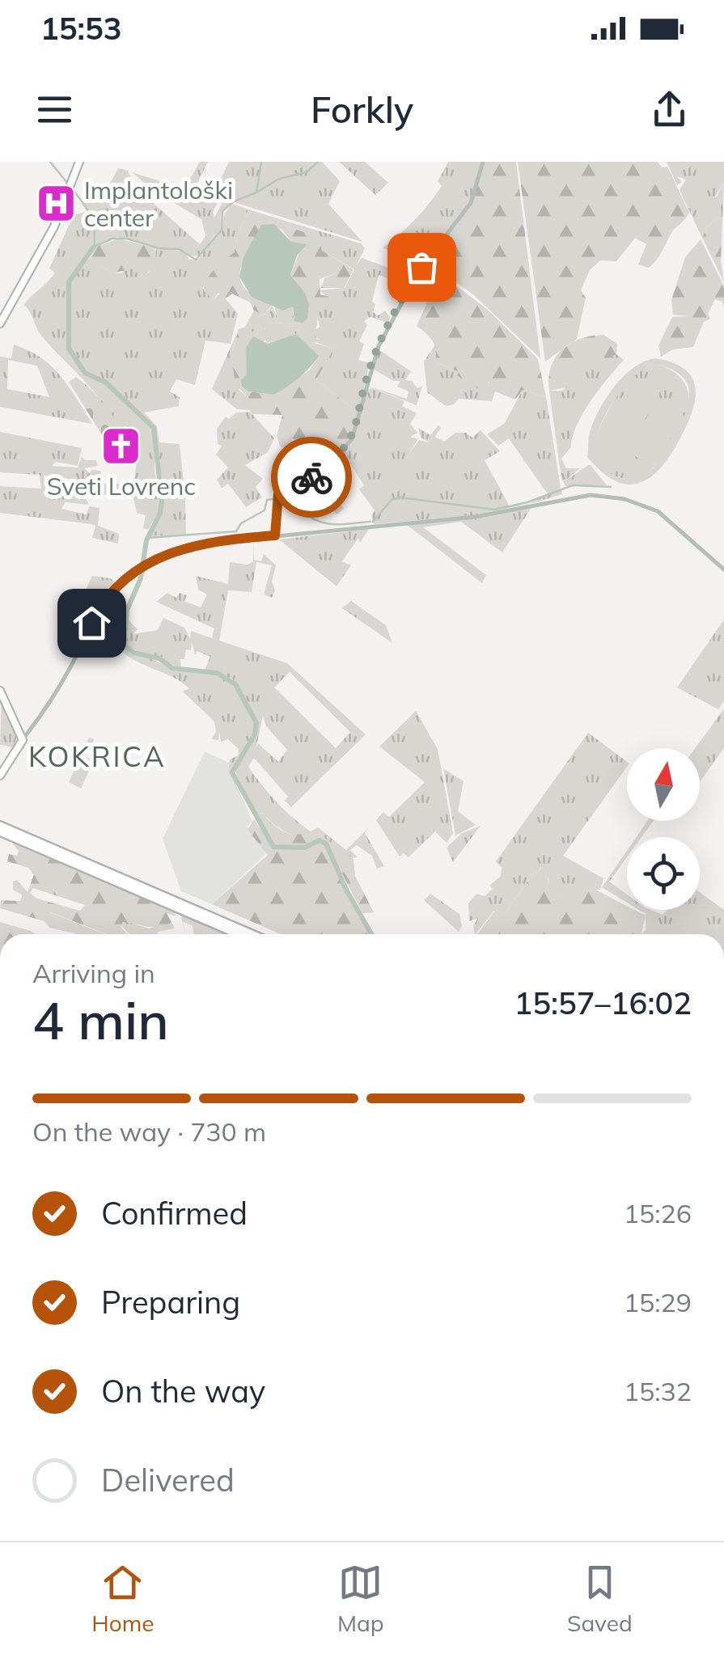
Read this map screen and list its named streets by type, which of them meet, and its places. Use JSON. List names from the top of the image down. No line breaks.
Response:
{"districts":["KOKRICA"],"places":{"hospital":["Implantološki center"],"church":["Sveti Lovrenc"]},"north":"top","page":{"status":"15:53","header":"Forkly","heading":["4 min","Arriving in","15:57–16:02"],"bar":"On the way · 730 m","list":[["Confirmed","15:26"],["Preparing","15:29"],["On the way","15:32"],"Delivered"],"tabs":["Home","Map","Saved"]}}
